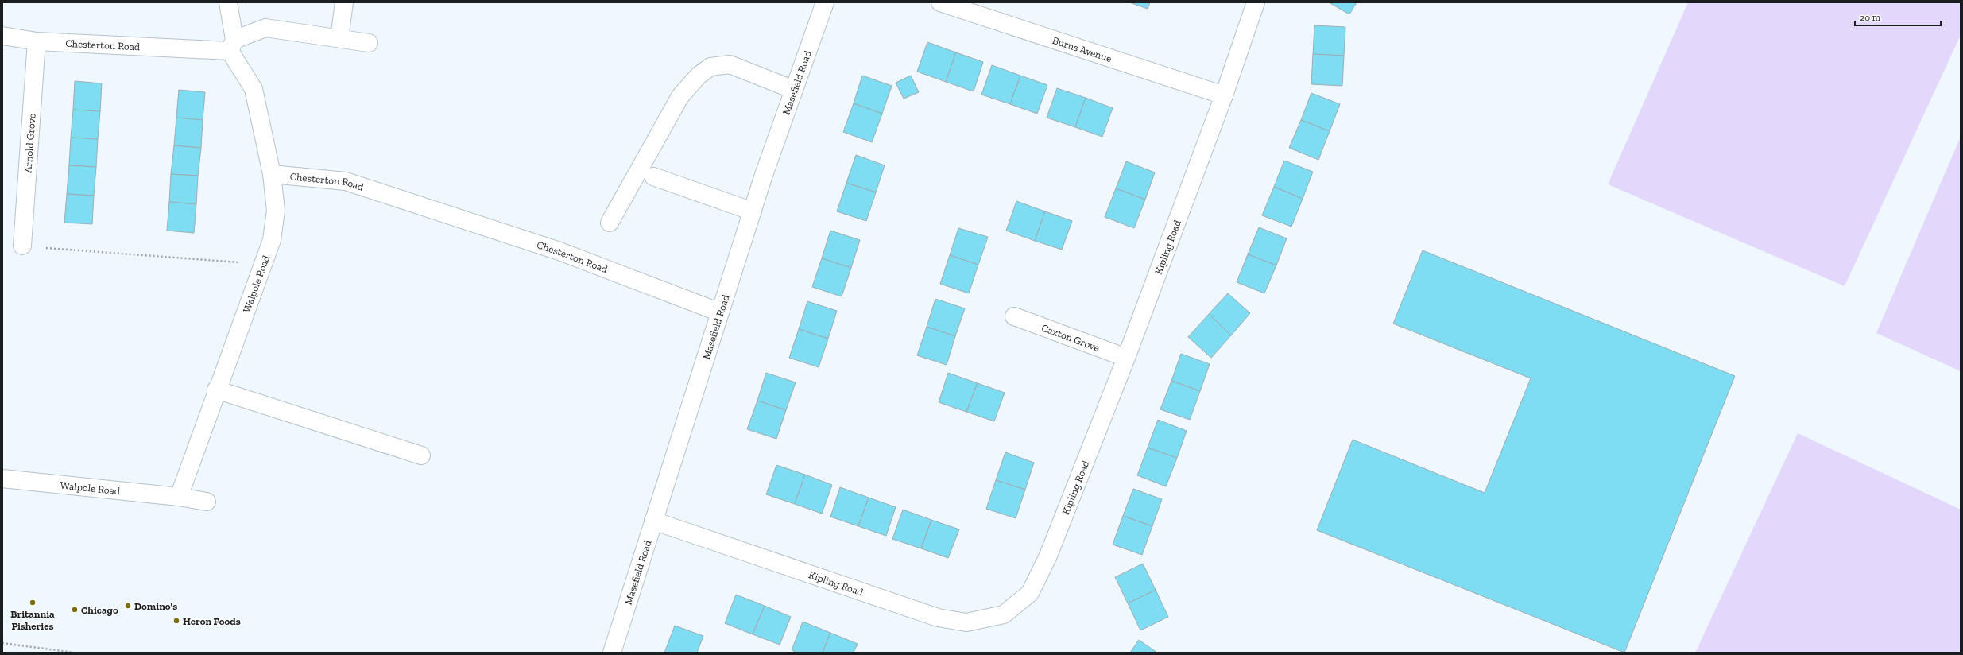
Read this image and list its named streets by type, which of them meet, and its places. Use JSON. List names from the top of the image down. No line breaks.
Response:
{"streets":{"street":["Chesterton Road","Burns Avenue","Masefield Road","Arnold Grove","Kipling Road","Walpole Road","Caxton Grove"]},"crossings":[["Chesterton Road","Masefield Road"],["Chesterton Road","Arnold Grove"],["Chesterton Road","Walpole Road"],["Burns Avenue","Kipling Road"],["Masefield Road","Kipling Road"],["Kipling Road","Caxton Grove"]],"places":["Britannia Fisheries","Domino's","Chicago","Heron Foods"],"scale_bar":"20 m"}
